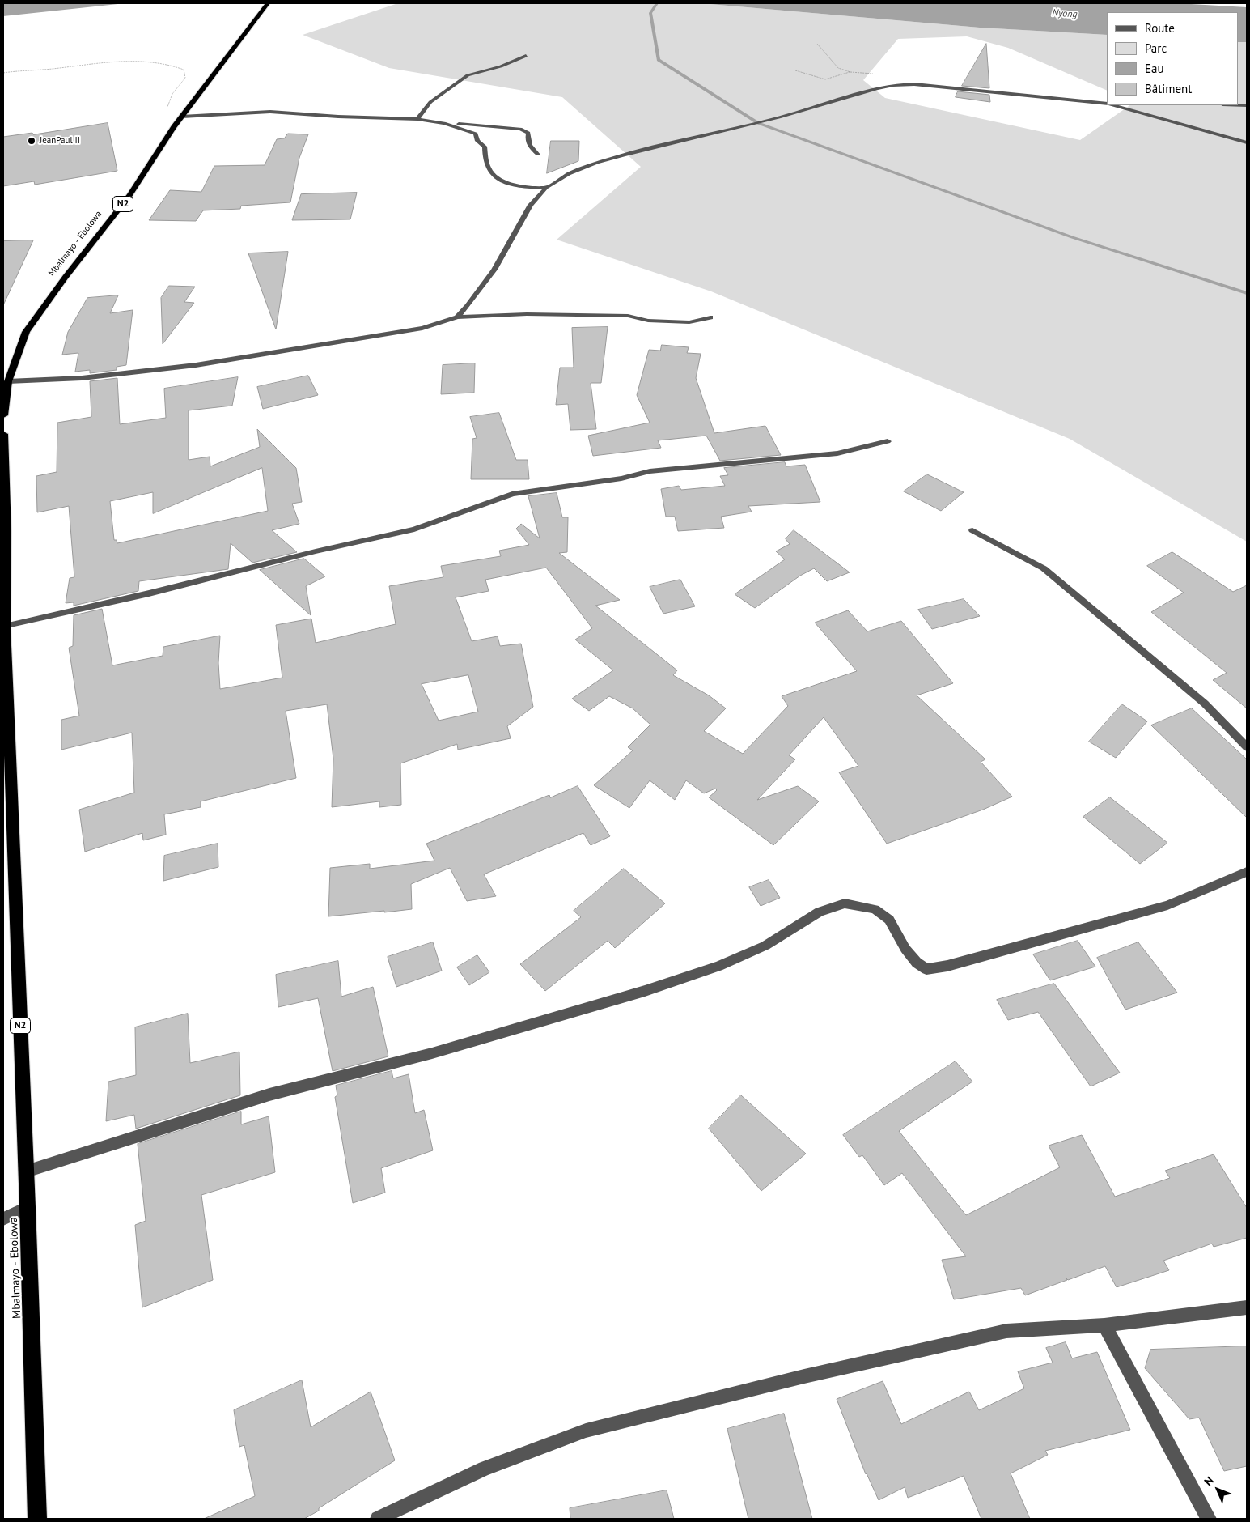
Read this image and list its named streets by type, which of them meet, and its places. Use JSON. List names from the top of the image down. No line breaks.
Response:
{"streets":{"highway":["N2","Mbalmayo - Ebolowa"]},"water":["Nyong"],"places":["JeanPaul II"],"legend":["Route","Parc","Eau","Bâtiment"],"north":"top left"}
